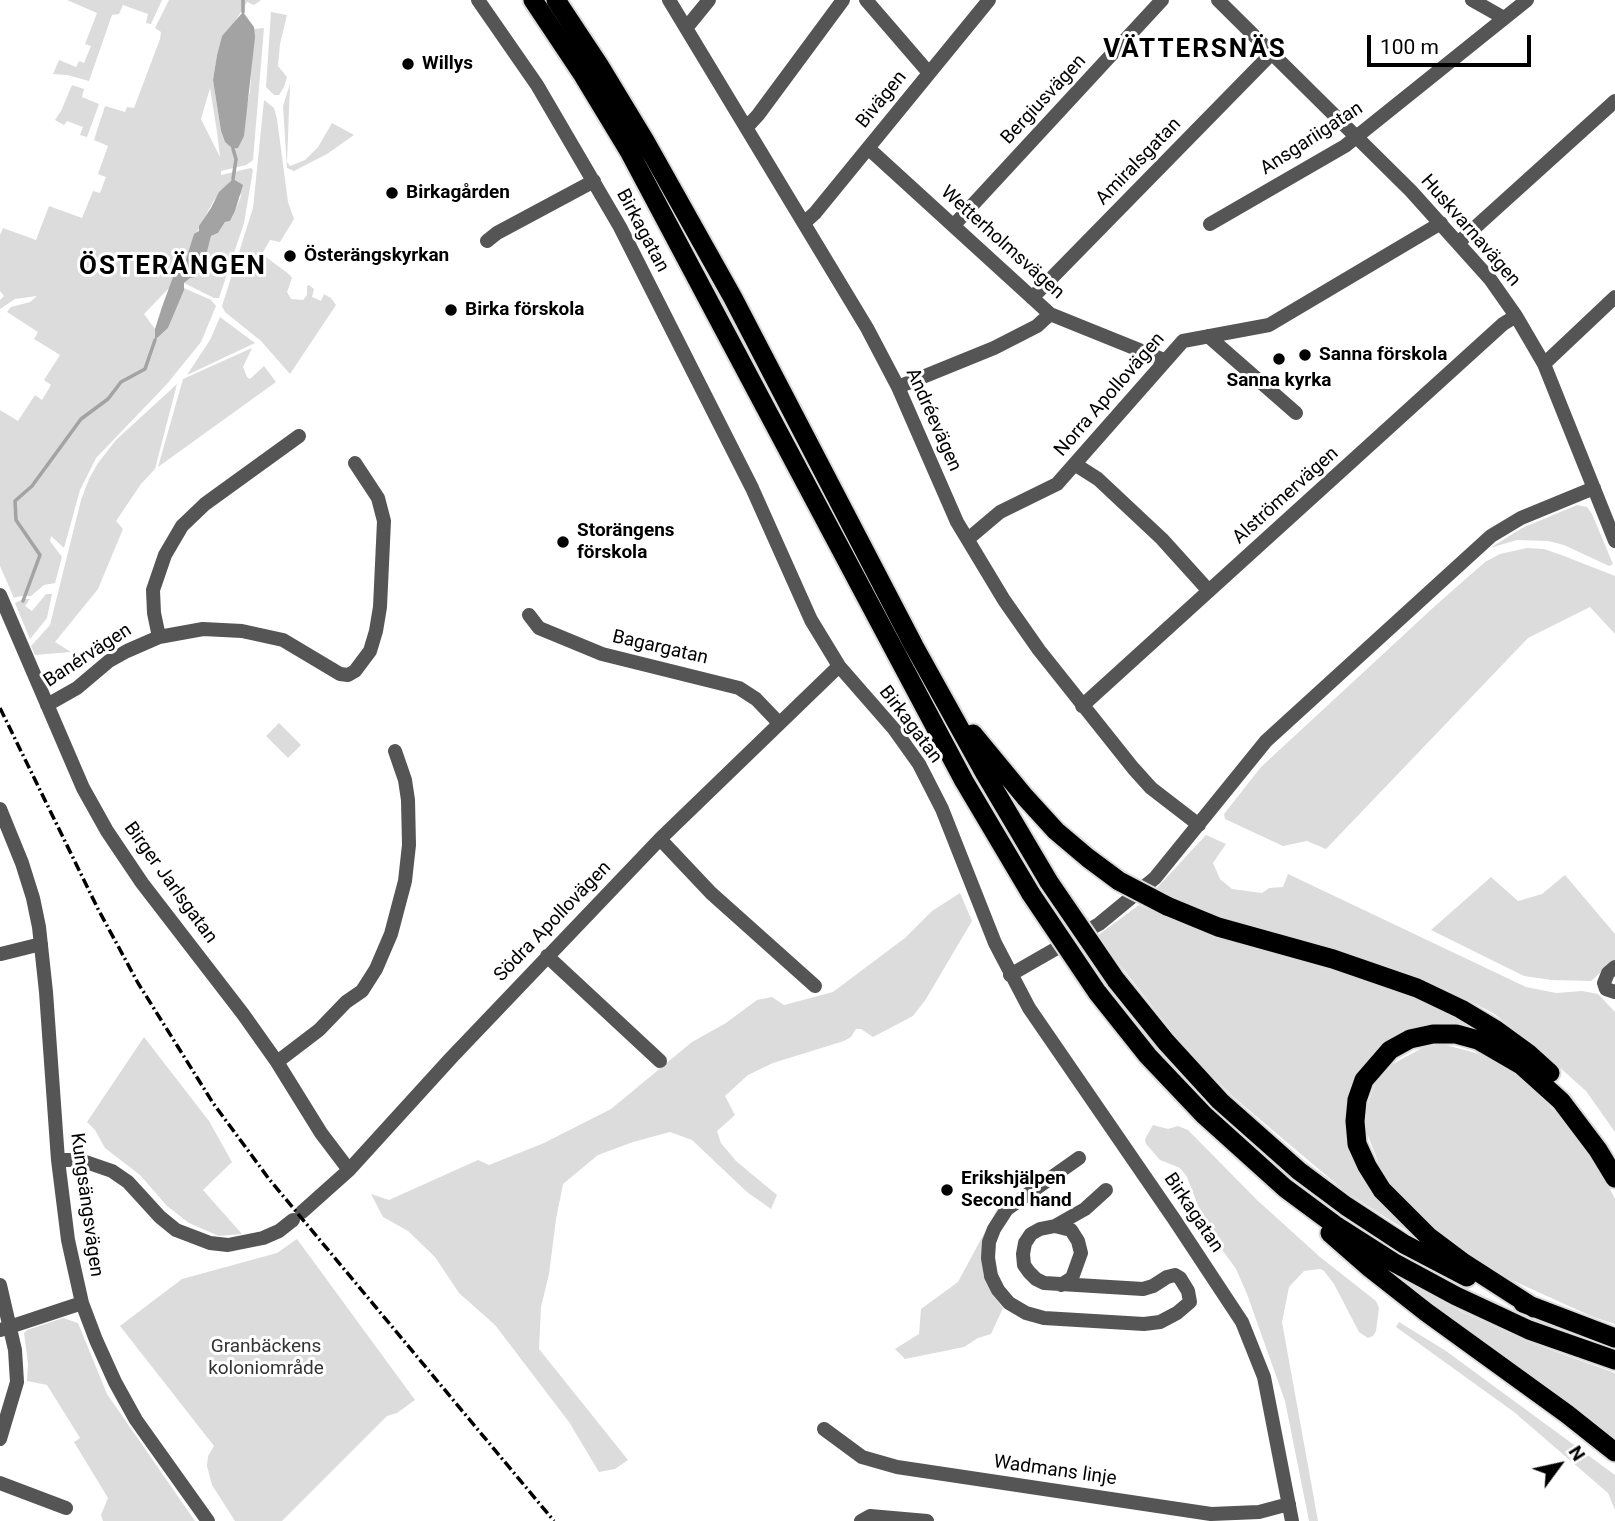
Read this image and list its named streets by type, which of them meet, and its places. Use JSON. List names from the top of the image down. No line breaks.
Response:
{"streets":{"street":["Bivägen","Bergiusvägen","Ansgariigatan","Amiralsgatan","Birkagatan","Huskvarnavägen","Wetterholmsvägen","Norra Apollovägen","Andréevägen","Alströmervägen","Bagargatan","Banérvägen","Birger Jarlsgatan","Södra Apollovägen","Kungsängsvägen","Wadmans linje"]},"crossings":[["Bivägen","Wetterholmsvägen"],["Bivägen","Andréevägen"],["Bergiusvägen","Wetterholmsvägen"],["Ansgariigatan","Huskvarnavägen"],["Amiralsgatan","Huskvarnavägen"],["Amiralsgatan","Wetterholmsvägen"],["Birkagatan","Södra Apollovägen"],["Birkagatan","Wadmans linje"],["Huskvarnavägen","Norra Apollovägen"],["Huskvarnavägen","Alströmervägen"],["Wetterholmsvägen","Norra Apollovägen"],["Norra Apollovägen","Andréevägen"],["Andréevägen","Alströmervägen"],["Bagargatan","Södra Apollovägen"],["Banérvägen","Birger Jarlsgatan"],["Birger Jarlsgatan","Södra Apollovägen"],["Södra Apollovägen","Kungsängsvägen"]],"districts":["VÄTTERSNÄS","ÖSTERÄNGEN"],"parks":["Granbäckens koloniområde"],"places":["Willys","Birkagården","Österängskyrkan","Birka förskola","Sanna förskola","Sanna kyrka","Storängens förskola","Erikshjälpen Second hand"],"scale_bar":"100 m","north":"top right"}
